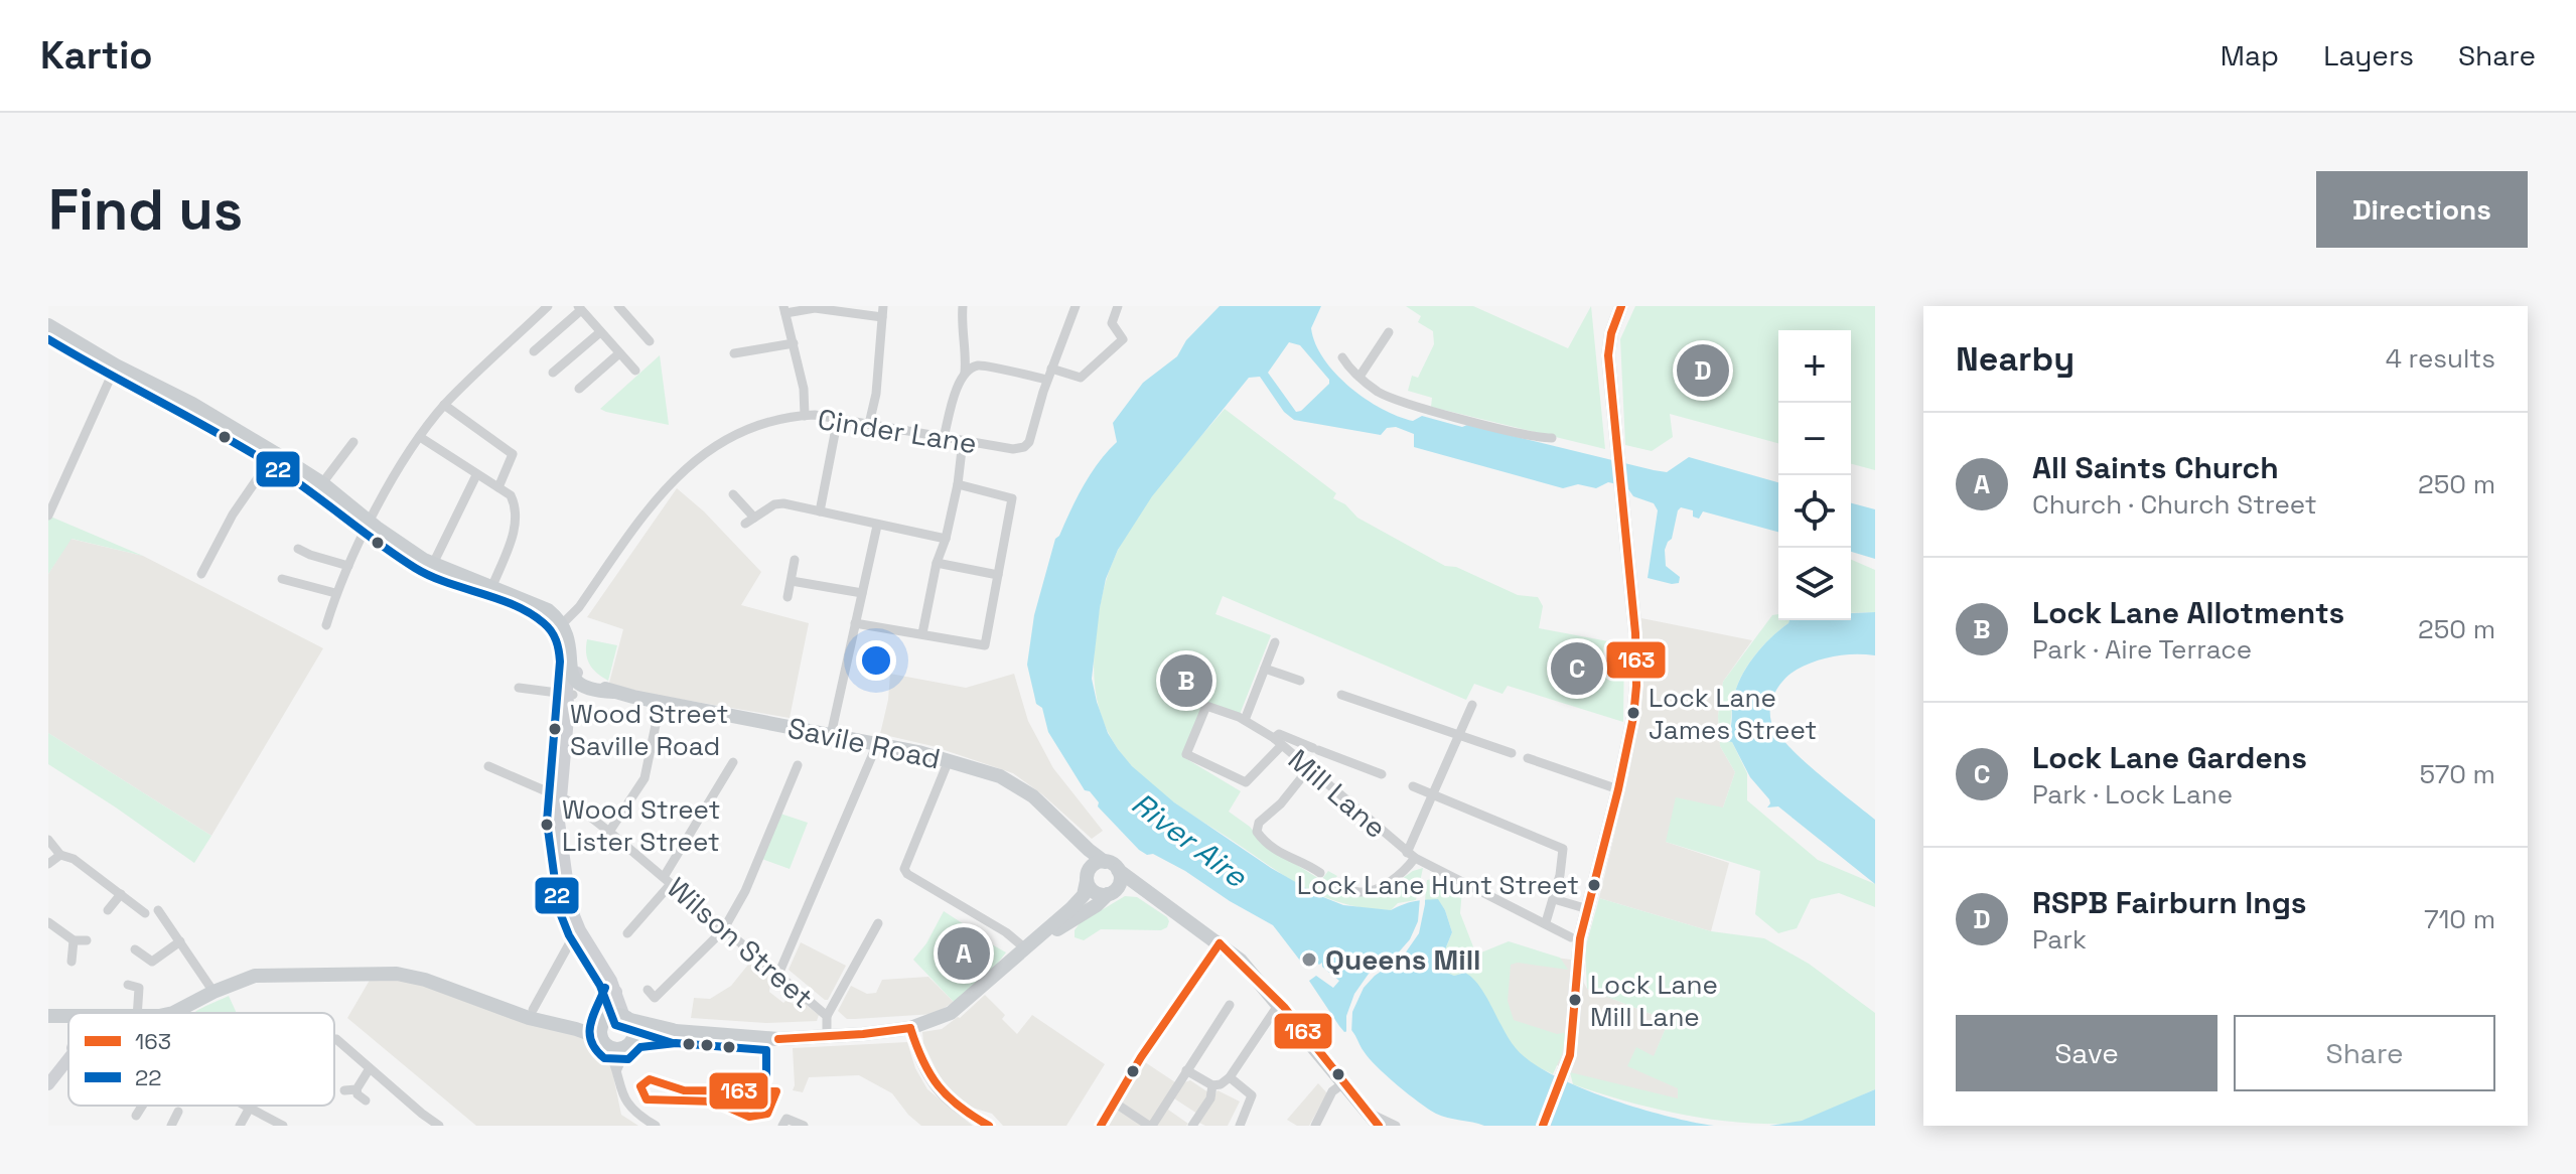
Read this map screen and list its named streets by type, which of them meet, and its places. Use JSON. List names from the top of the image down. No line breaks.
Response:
{"streets":{"main road":["Savile Road"],"street":["Cinder Lane","Mill Lane","Wilson Street"]},"water":["River Aire"],"places":["Lock Lane James Street","Wood Street Saville Road","Wood Street Lister Street","Lock Lane Hunt Street","Queens Mill","Lock Lane Mill Lane"],"lines":["transit line 163","transit line 22"],"legend":["163","22"],"page":{"header":"Kartio","nav":["Map","Layers","Share"],"buttons":["Directions",["Save","Share"]],"title":"Find us","heading":["Nearby","4 results"],"map_buttons":["+","−"],"pins":["D","C","B","A"],"list":[{"mark":"A","name":"All Saints Church","note":"Church · Church Street","value":"250 m"},{"mark":"B","name":"Lock Lane Allotments","note":"Park · Aire Terrace","value":"250 m"},{"mark":"C","name":"Lock Lane Gardens","note":"Park · Lock Lane","value":"570 m"},{"mark":"D","name":"RSPB Fairburn Ings","note":"Park","value":"710 m"}]}}
